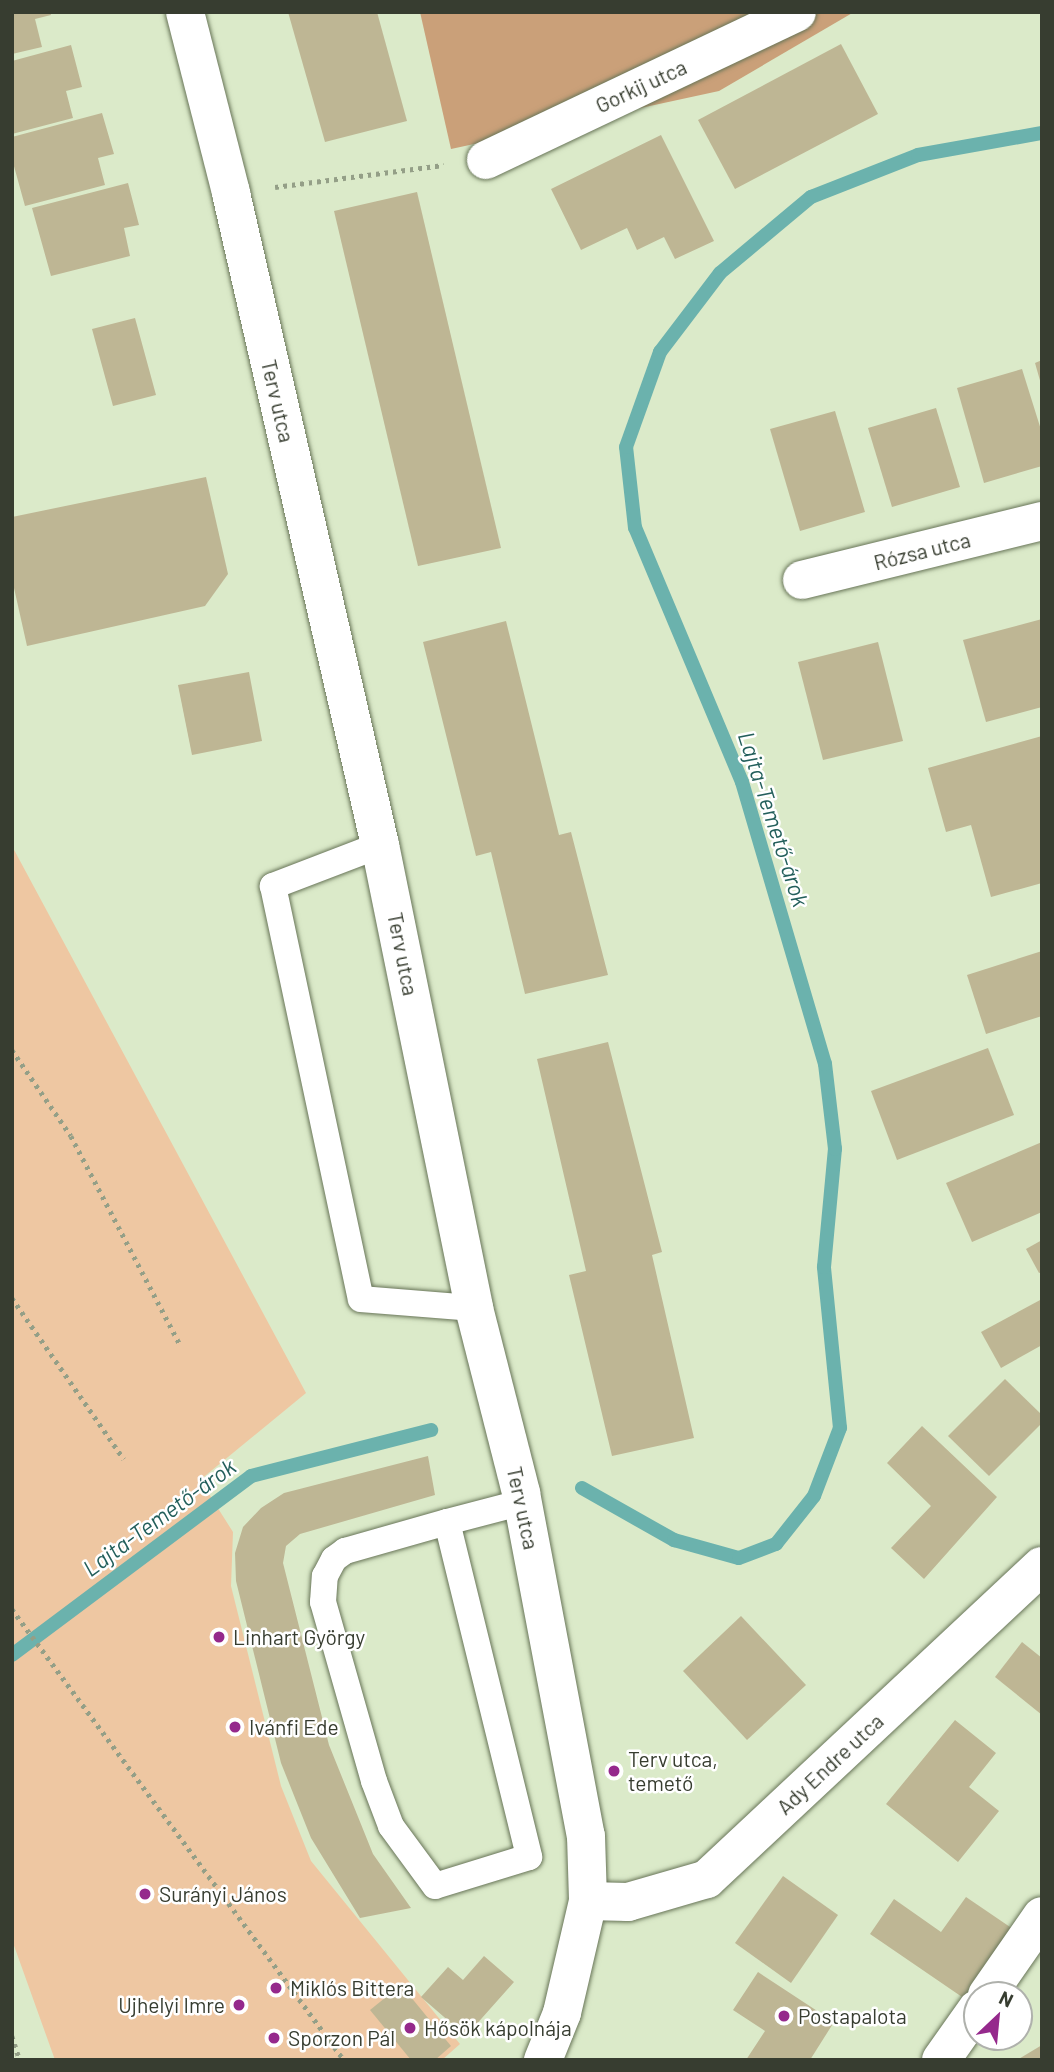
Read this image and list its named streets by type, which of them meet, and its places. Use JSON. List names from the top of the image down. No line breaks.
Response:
{"streets":{"street":["Gorkij utca","Terv utca","Rózsa utca","Ady Endre utca"]},"crossings":[["Terv utca","Ady Endre utca"]],"water":["Lajta-Temető-árok"],"places":["Linhart György","Ivánfi Ede","Terv utca, temető","Surányi János","Miklós Bittera","Ujhelyi Imre","Postapalota","Hősök kápolnája","Sporzon Pál"],"north":"top right"}
